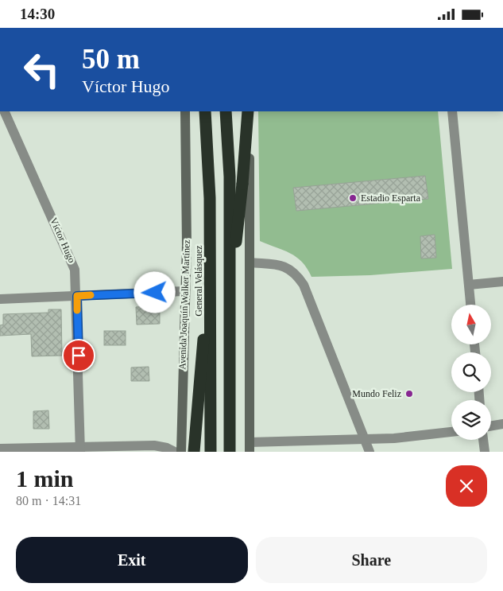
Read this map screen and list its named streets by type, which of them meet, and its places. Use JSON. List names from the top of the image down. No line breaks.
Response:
{"streets":{"highway":["General Velásquez"],"main road":["Avenida Joaquín Walker Martínez"],"street":["Víctor Hugo"]},"places":["Estadio Esparta","Mundo Feliz"],"north":"top","page":{"status":"14:30","turn":["50 m","Víctor Hugo"],"heading":["1 min","80 m · 14:31"],"buttons":["Exit","Share"]}}
